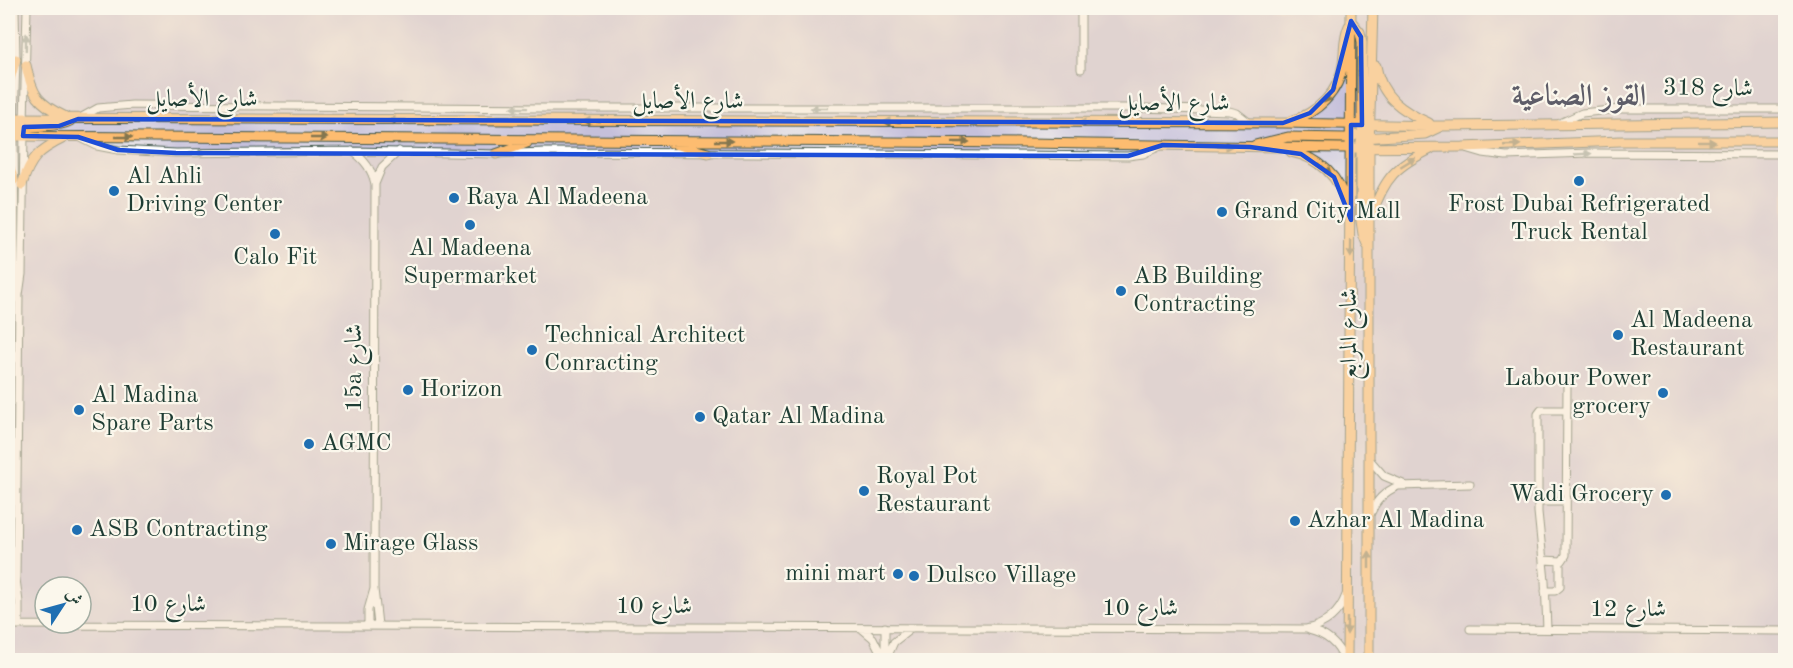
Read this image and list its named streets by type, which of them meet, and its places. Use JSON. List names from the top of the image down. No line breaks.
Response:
{"streets":{"main road":["شارع الأصايل","شارع المرابع"],"street":["شارع 318","15a شارع","شارع 10","شارع 12"]},"crossings":[["شارع الأصايل","شارع المرابع"],["شارع المرابع","شارع 10"],["15a شارع","شارع 10"]],"districts":["القوز الصناعية"],"places":["Frost Dubai Refrigerated Truck Rental","Al Ahli Driving Center","Raya Al Madeena","Grand City Mall","Al Madeena Supermarket","Calo Fit","AB Building Contracting","Al Madeena Restaurant","Technical Architect Conracting","Horizon","Labour Power grocery","Al Madina Spare Parts","Qatar Al Madina","AGMC","Royal Pot Restaurant","Wadi Grocery","Azhar Al Madina","ASB Contracting","Mirage Glass","mini mart","Dulsco Village"],"north":"top right"}
